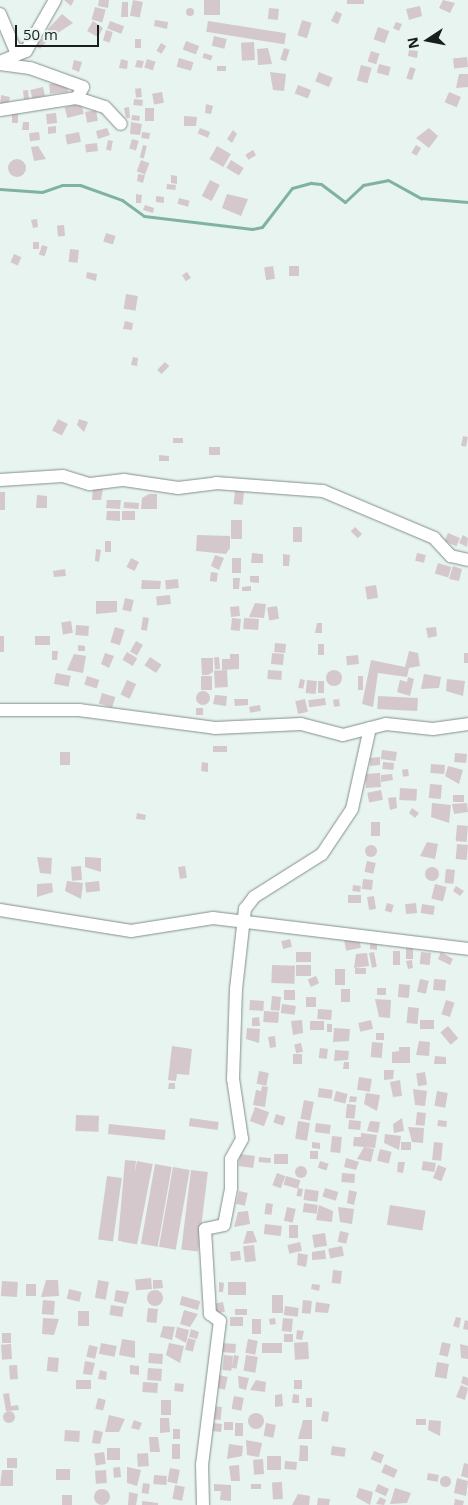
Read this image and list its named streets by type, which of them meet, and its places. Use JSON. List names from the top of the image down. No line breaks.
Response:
{"scale_bar":"50 m","north":"left"}
